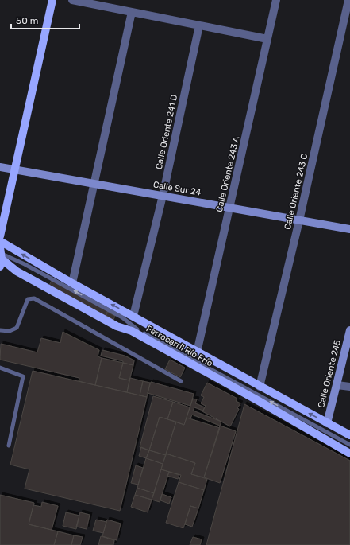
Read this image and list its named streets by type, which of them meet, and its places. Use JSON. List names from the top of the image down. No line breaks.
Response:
{"streets":{"main road":["Ferrocarril Río Frío"],"street":["Calle Oriente 241 D","Calle Oriente 243 A","Calle Sur 24","Calle Oriente 243 C","Calle Oriente 245"]},"crossings":[["Calle Oriente 241 D","Calle Sur 24"],["Calle Oriente 241 D","Ferrocarril Río Frío"],["Calle Oriente 243 A","Calle Sur 24"],["Calle Oriente 243 A","Ferrocarril Río Frío"],["Calle Sur 24","Calle Oriente 243 C"],["Calle Oriente 243 C","Ferrocarril Río Frío"],["Ferrocarril Río Frío","Calle Oriente 245"]],"scale_bar":"50 m"}
